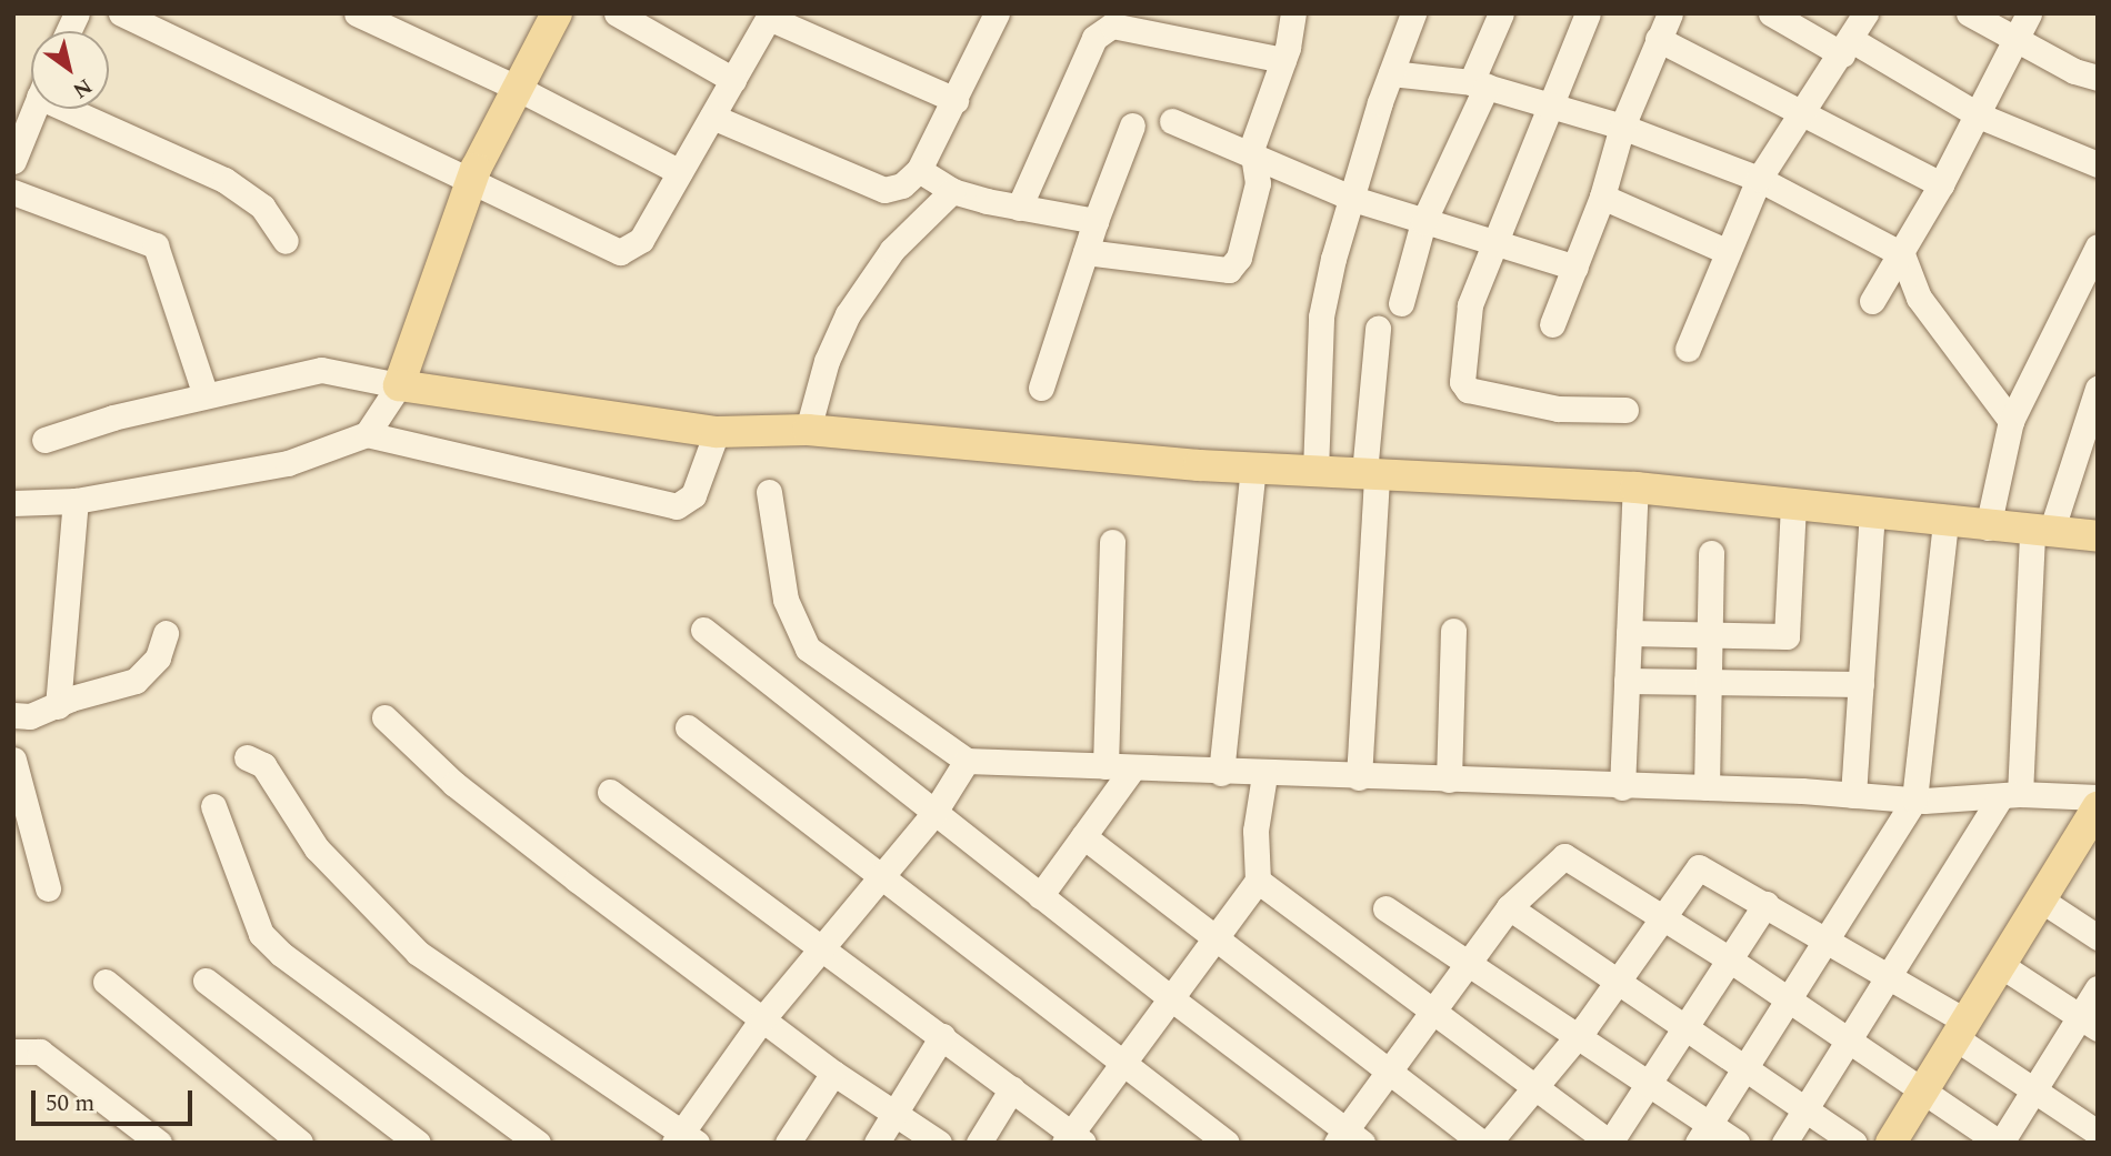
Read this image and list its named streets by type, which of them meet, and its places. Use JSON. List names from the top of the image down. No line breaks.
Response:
{"scale_bar":"50 m","north":"bottom right"}
